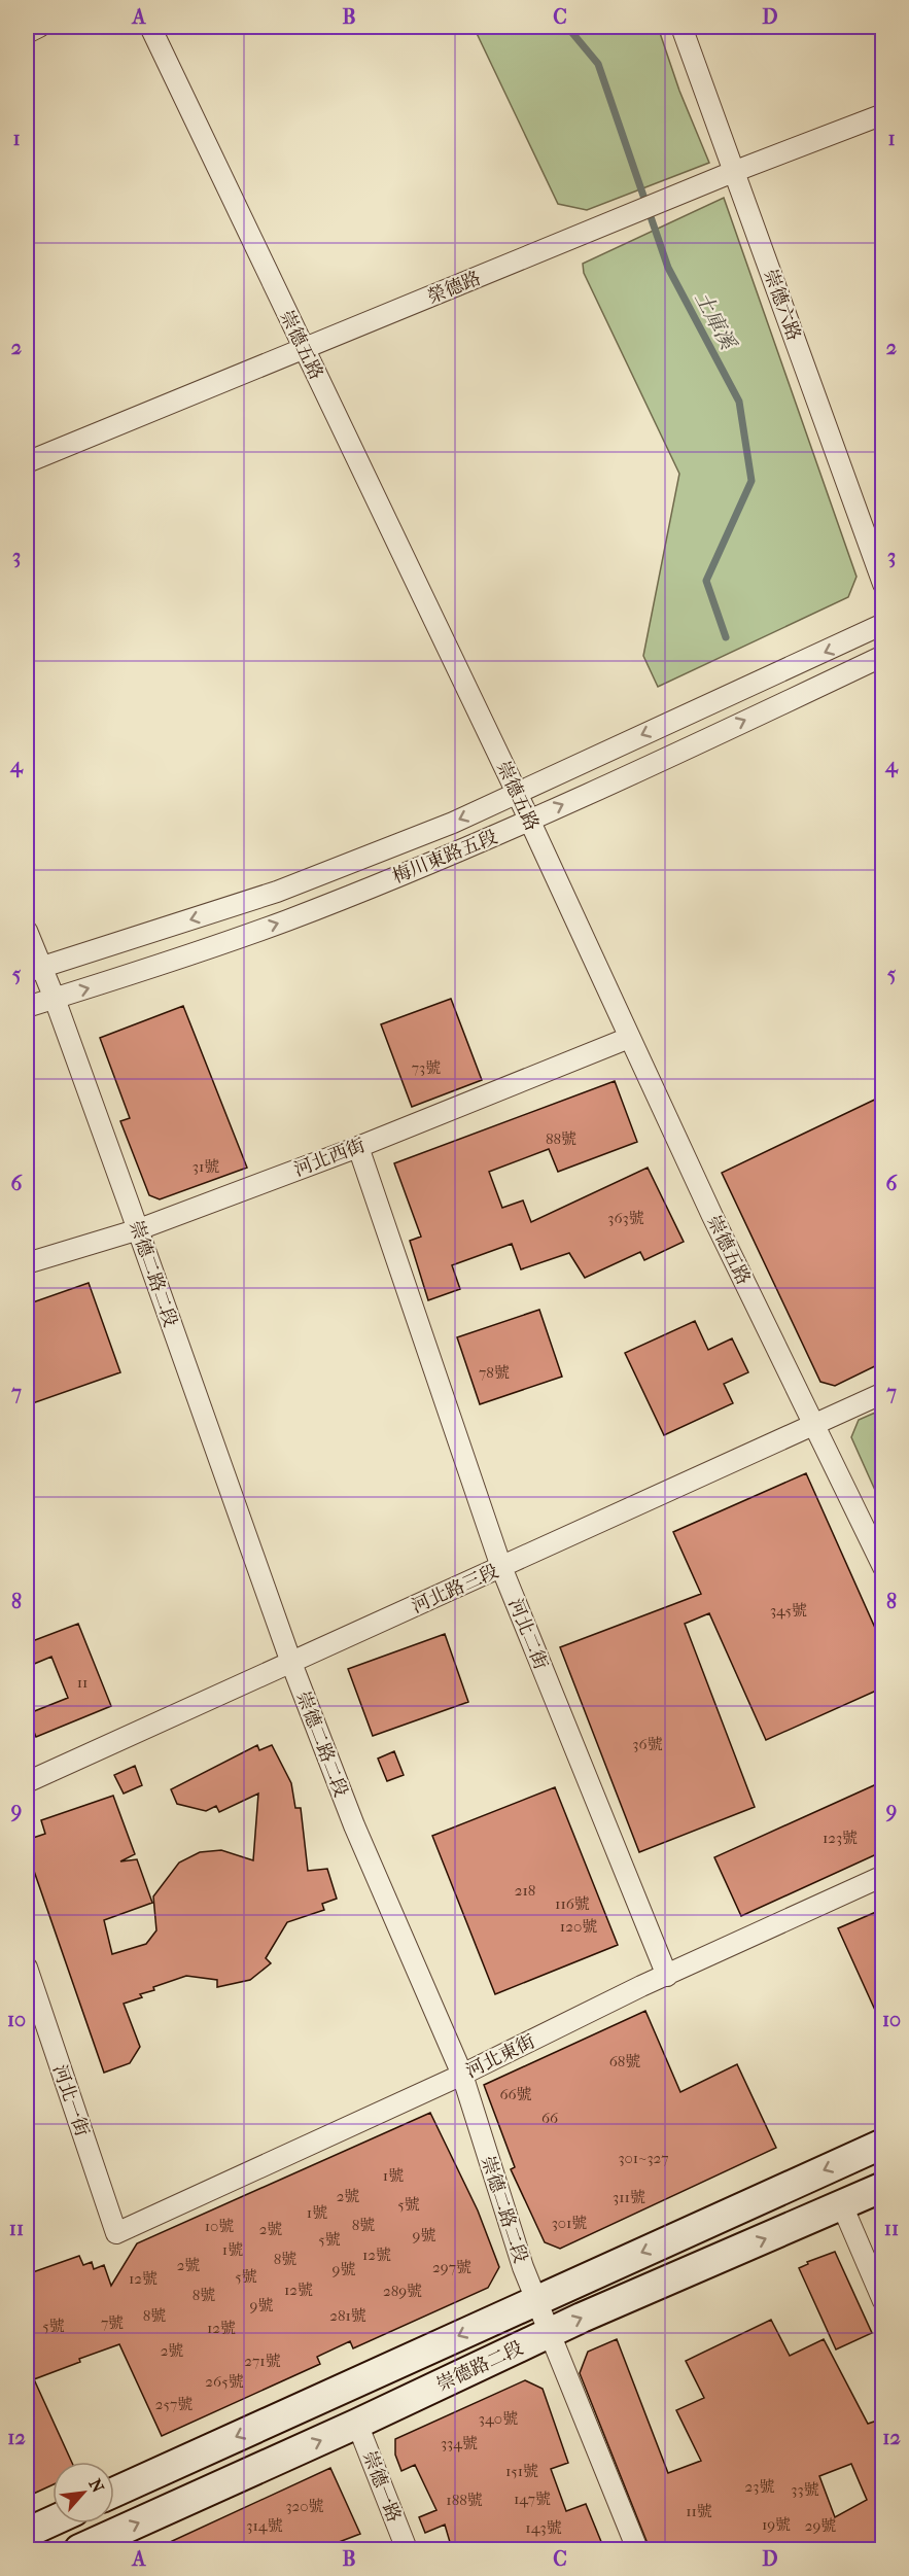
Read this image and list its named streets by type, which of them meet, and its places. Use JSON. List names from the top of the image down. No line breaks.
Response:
{"streets":{"main road":["崇德路二段"],"street":["榮德路","崇德六路","崇德五路","梅川東路五段","河北西街","崇德二路二段","河北路三段","河北二街","河北東街","河北一街","崇德一路"]},"crossings":[["榮德路","崇德六路"],["榮德路","崇德五路"],["崇德五路","梅川東路五段"],["崇德五路","河北西街"],["崇德五路","河北路三段"],["梅川東路五段","崇德二路二段"],["河北西街","崇德二路二段"],["河北西街","河北二街"],["崇德二路二段","河北路三段"],["崇德二路二段","河北東街"],["崇德二路二段","崇德路二段"],["河北路三段","河北二街"],["河北二街","河北東街"],["河北東街","河北一街"],["崇德路二段","崇德一路"]],"water":["土庫溪"],"house_numbers":["73號","88號","31號","363號","78號","345號","11","36號","123號","218","116號","120號","68號","66號","66","301~327","1號","2號","311號","5號","1號","301號","8號","10號","2號","9號","5號","1號","12號","8號","2號","297號","9號","5號","12號","12號","289號","8號","9號","8號","281號","7號","5號","12號","2號","271號","265號","257號","340號","334號","151號","23號","33號","147號","188號","320號","11號","19號","314號","29號","143號"],"north":"top right","grid":{"columns":["A","B","C","D"],"rows":["1","2","3","4","5","6","7","8","9","10","11","12"]}}
